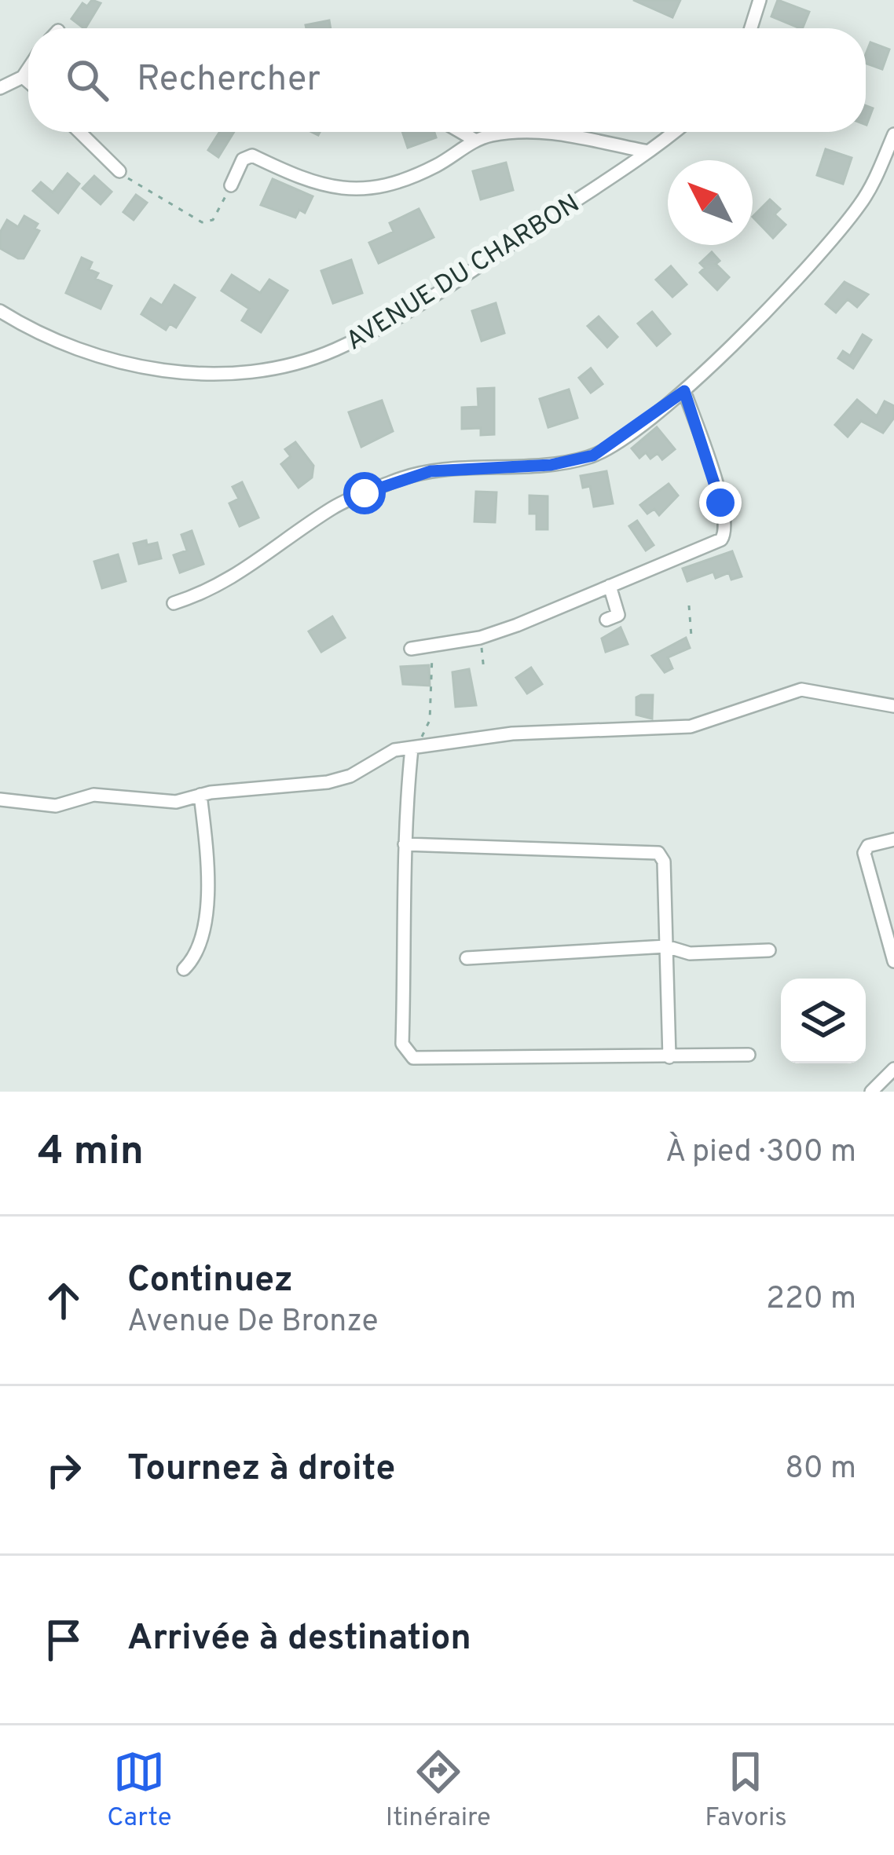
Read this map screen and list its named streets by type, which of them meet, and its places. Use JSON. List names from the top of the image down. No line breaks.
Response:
{"streets":{"street":["AVENUE DU CHARBON"]},"north":"top left","page":{"search":"Rechercher","heading":["4 min","À pied · 300 m"],"list":[["Continuez","Avenue De Bronze","220 m"],["Tournez à droite","80 m"],"Arrivée à destination"],"nav":["Carte","Itinéraire","Favoris"]}}
